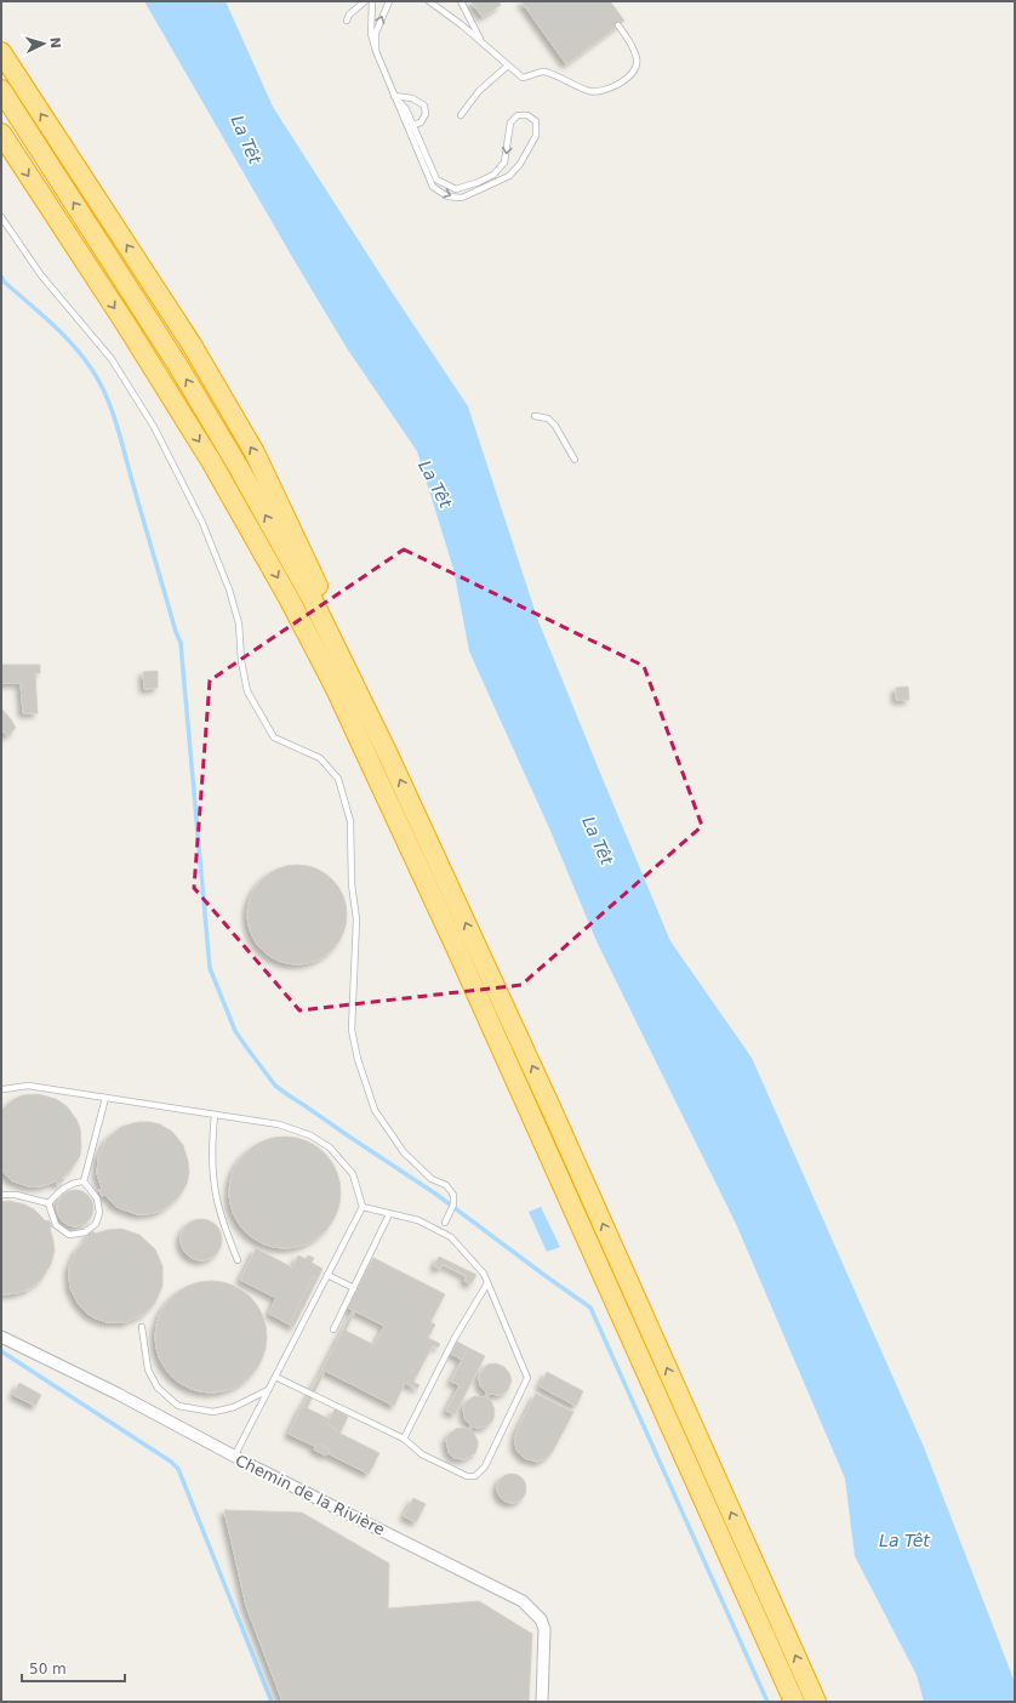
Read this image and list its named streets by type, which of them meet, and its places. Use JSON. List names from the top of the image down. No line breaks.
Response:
{"streets":{"street":["Chemin de la Rivière"]},"water":["La Têt"],"scale_bar":"50 m","north":"right"}
